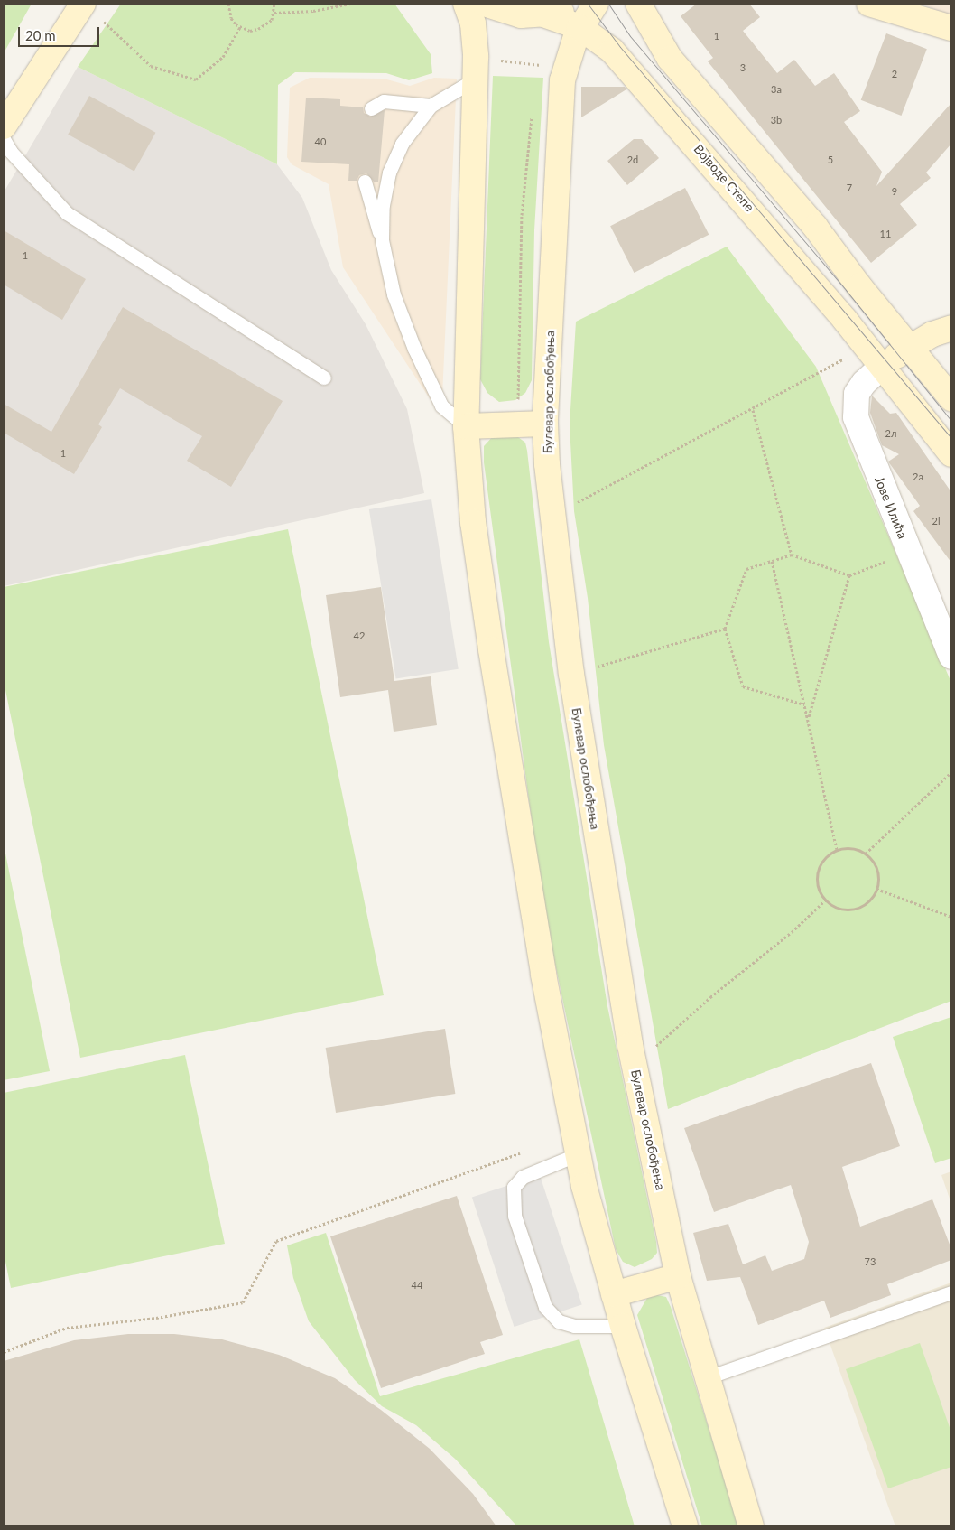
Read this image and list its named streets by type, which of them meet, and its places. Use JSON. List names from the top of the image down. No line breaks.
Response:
{"streets":{"main road":["Војводе Степе","Булевар ослобођења"],"street":["Јове Илића"]},"crossings":[["Војводе Степе","Булевар ослобођења"],["Војводе Степе","Јове Илића"]],"house_numbers":["1","3","2","3a","3b","40","2d","5","7","9","11","1","2л","1","2a","2l","42","73","44"],"scale_bar":"20 m"}
